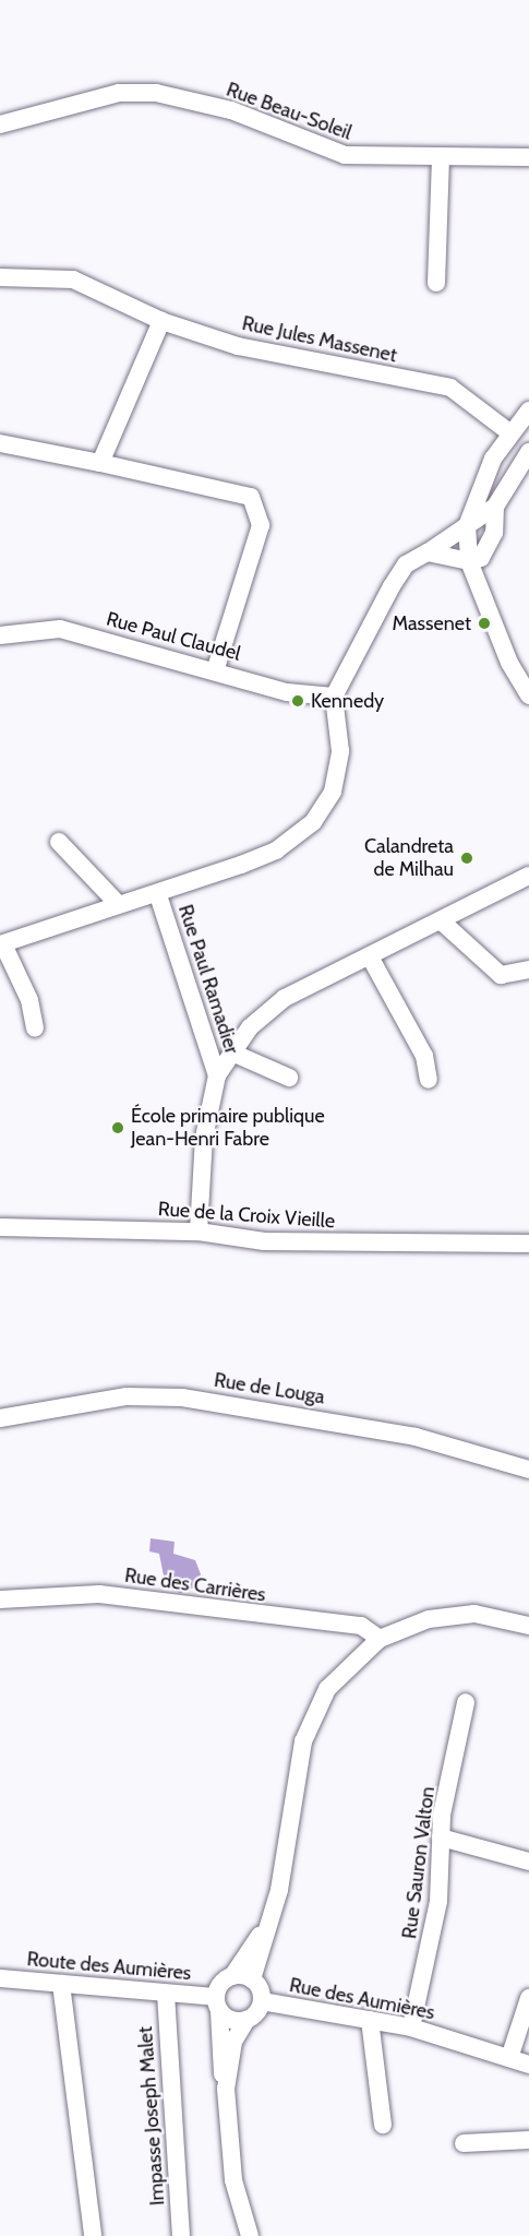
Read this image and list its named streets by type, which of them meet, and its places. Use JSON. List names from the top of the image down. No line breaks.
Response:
{"streets":{"street":["Rue Beau-Soleil","Rue Jules Massenet","Rue Paul Claudel","Rue Paul Ramadier","Rue de la Croix Vieille","Rue de Louga","Rue des Carrières","Rue Sauron Valton","Route des Aumières","Rue des Aumières","Impasse Joseph Malet"]},"crossings":[["Rue Sauron Valton","Rue des Aumières"],["Route des Aumières","Rue des Aumières"],["Route des Aumières","Impasse Joseph Malet"]],"places":["Massenet","Kennedy","Calandreta de Milhau","École primaire publique Jean-Henri Fabre"]}
